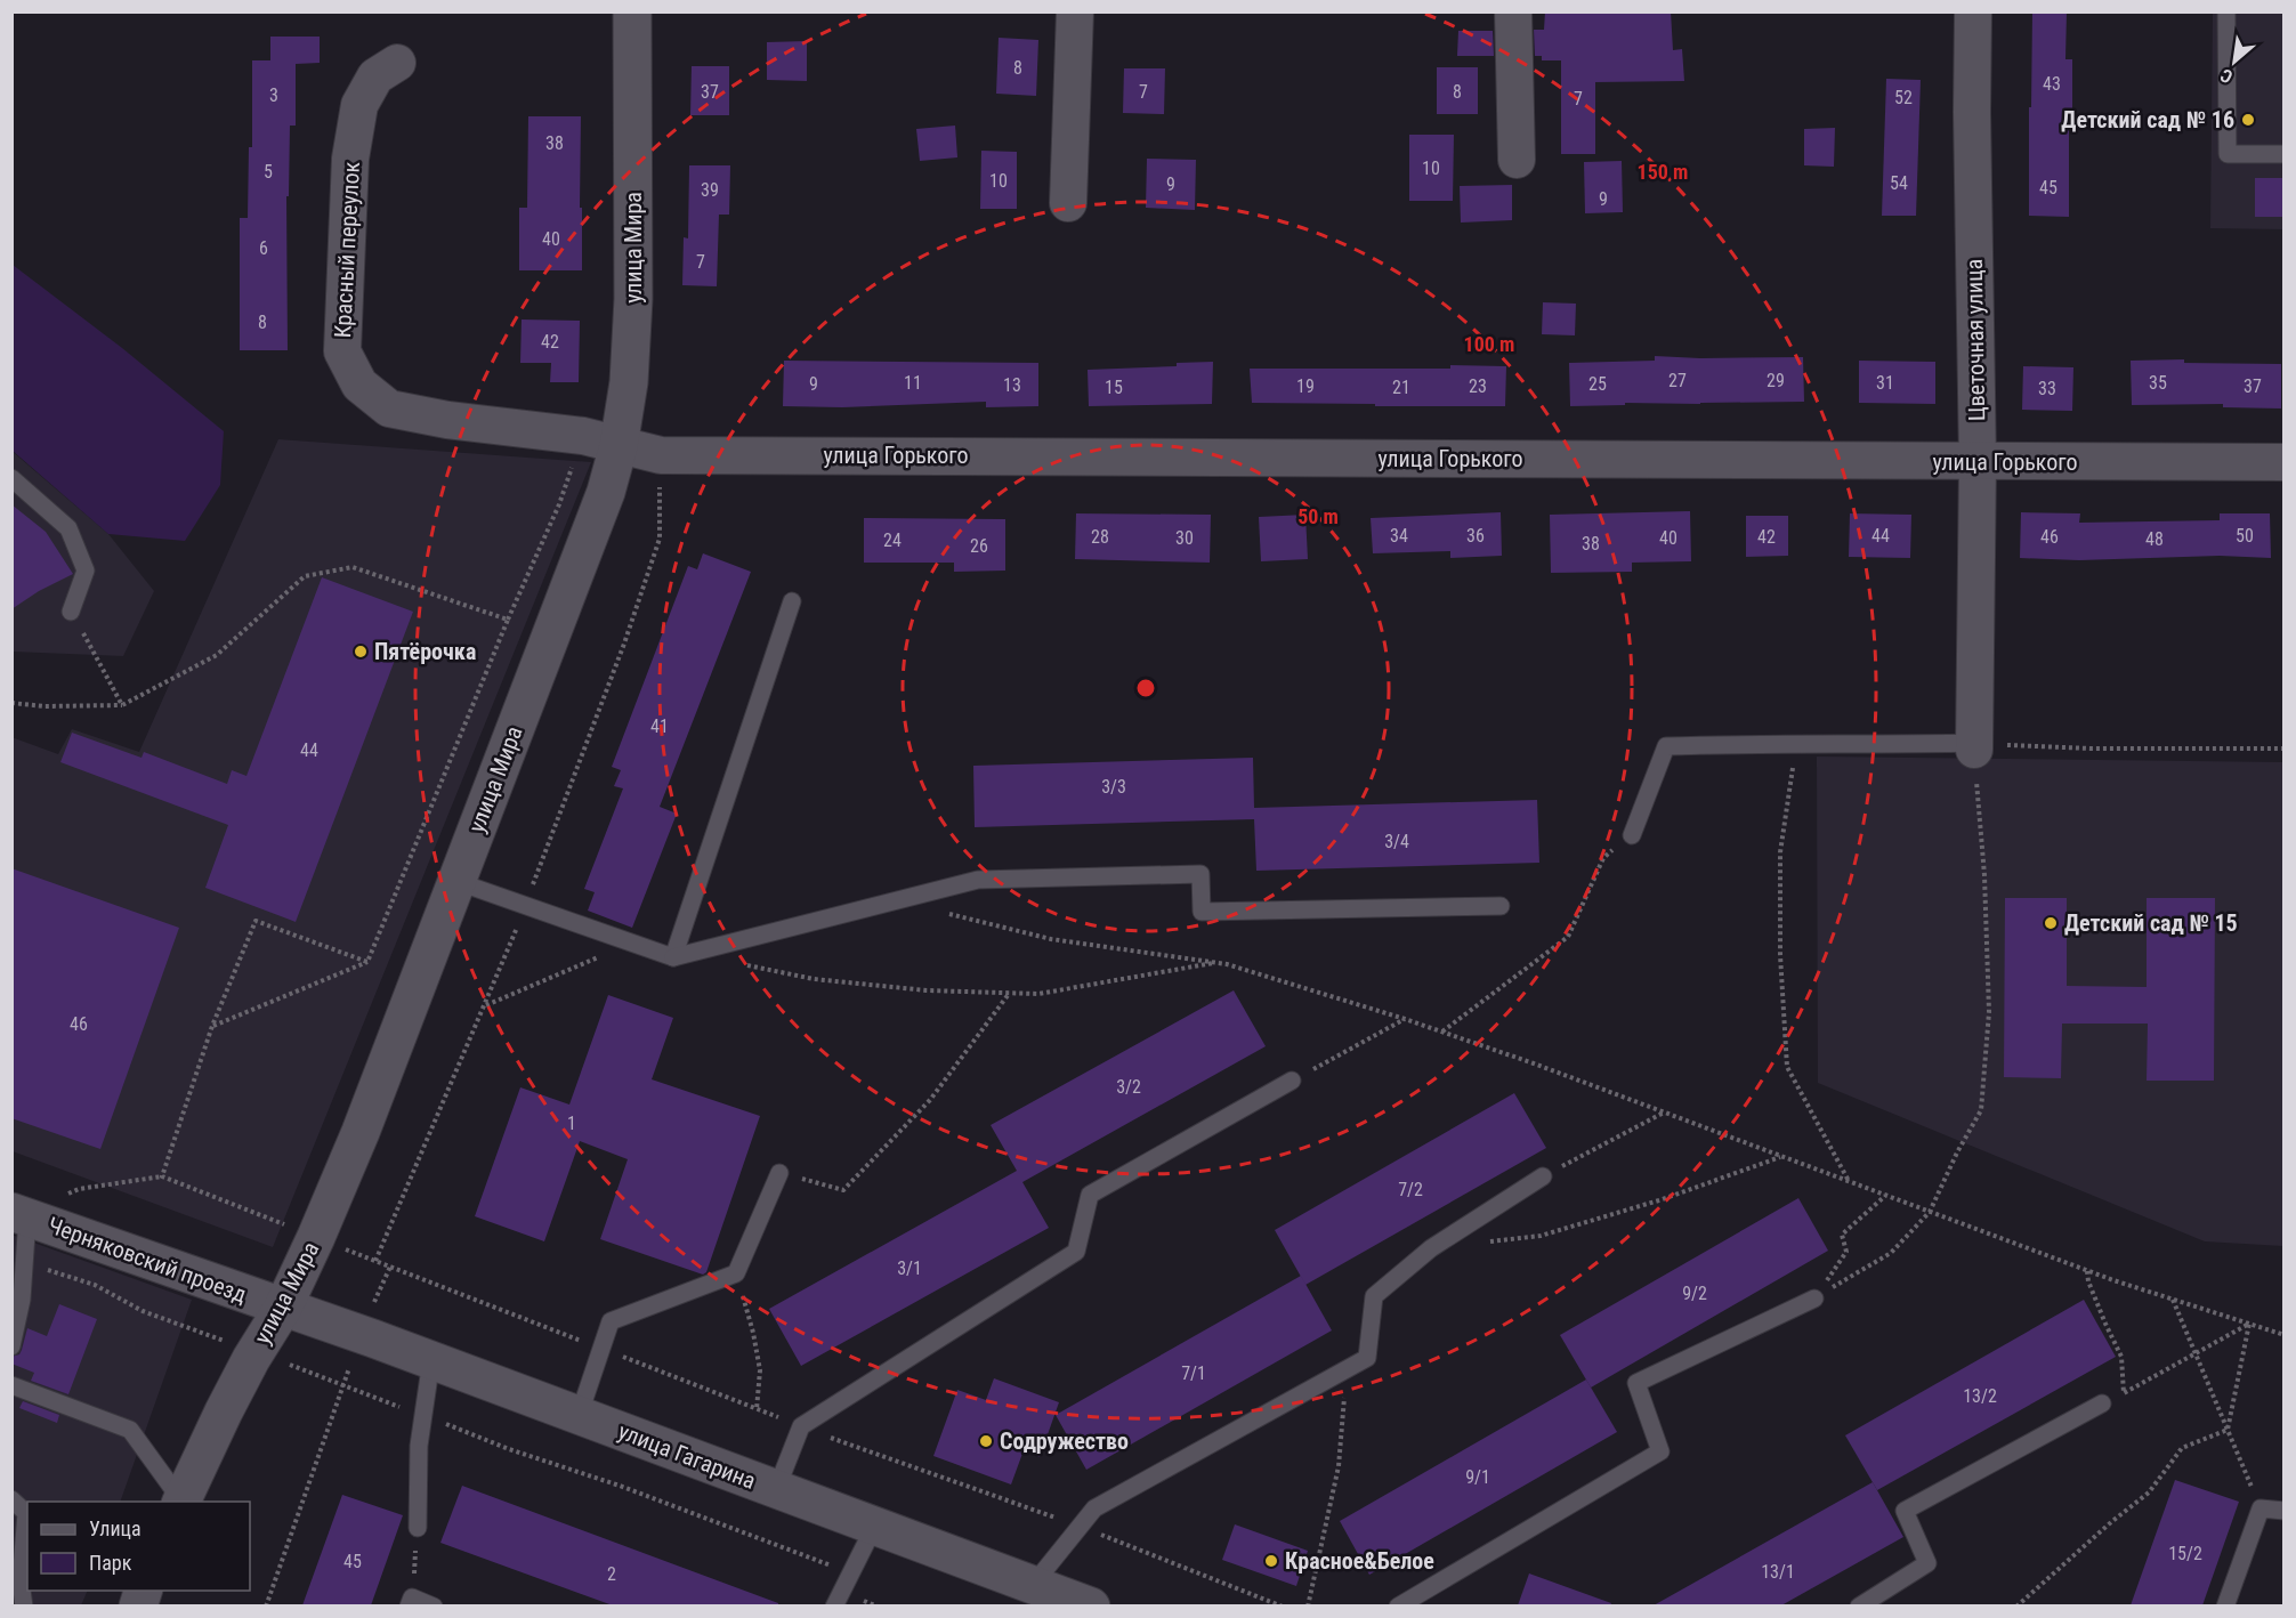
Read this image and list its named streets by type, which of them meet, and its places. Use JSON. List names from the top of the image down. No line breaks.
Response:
{"streets":{"main road":["улица Мира","Черняковский проезд","улица Гагарина"],"street":["Красный переулок","Цветочная улица","улица Горького"]},"crossings":[["улица Мира","Красный переулок"],["улица Мира","улица Горького"],["улица Мира","Черняковский проезд"],["улица Мира","улица Гагарина"],["Красный переулок","улица Горького"],["Цветочная улица","улица Горького"],["Черняковский проезд","улица Гагарина"]],"places":["Детский сад № 16","Пятёрочка","Детский сад № 15","Содружество","Красное&Белое"],"house_numbers":["8","43","37","7","8","3","52","7","38","10","5","10","54","9","45","39","9","40","6","7","8","42","27","29","11","31","35","9","25","13","19","23","37","15","21","33","34","36","44","50","28","42","46","30","40","48","24","38","26","41","44","3/3","3/4","46","3/2","1","7/2","3/1","9/2","7/1","13/2","9/1","15/2","45","13/1","2"],"legend":["Улица","Парк"],"north":"bottom left","rings":["150 m","100 m","50 m"]}
